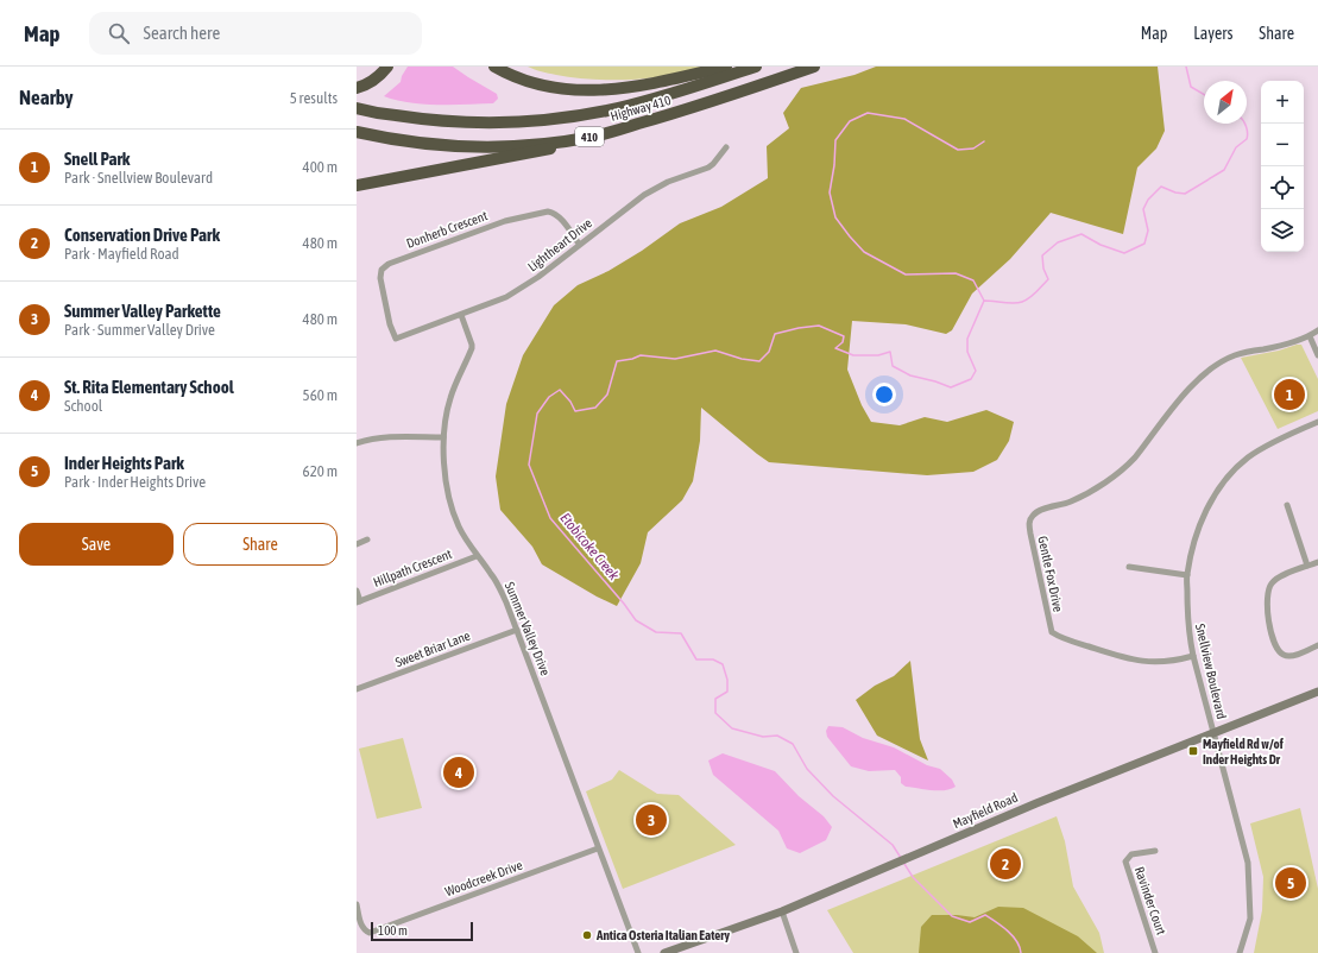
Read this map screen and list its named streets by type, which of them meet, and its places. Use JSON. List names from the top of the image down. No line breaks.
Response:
{"streets":{"highway":["Highway 410","410"],"main road":["Mayfield Road"],"street":["Donherb Crescent","Lightheart Drive","Hillpath Crescent","Gentle Fox Drive","Summer Valley Drive","Sweet Briar Lane","Snellview Boulevard","Woodcreek Drive","Ravinder Court"]},"crossings":[["Donherb Crescent","Lightheart Drive"],["Lightheart Drive","Summer Valley Drive"],["Hillpath Crescent","Summer Valley Drive"],["Gentle Fox Drive","Snellview Boulevard"],["Summer Valley Drive","Sweet Briar Lane"],["Summer Valley Drive","Woodcreek Drive"],["Snellview Boulevard","Mayfield Road"]],"water":["Etobicoke Creek"],"places":{"transit":["Mayfield Rd w/of Inder Heights Dr"],"other":["Antica Osteria Italian Eatery"]},"scale_bar":"100 m","north":"top right","page":{"header":"Map","search":"Search here","nav":["Map","Layers","Share"],"heading":["Nearby","5 results"],"map_buttons":["+","−"],"list":[{"mark":"1","name":"Snell Park","note":"Park · Snellview Boulevard","value":"400 m"},{"mark":"2","name":"Conservation Drive Park","note":"Park · Mayfield Road","value":"480 m"},{"mark":"3","name":"Summer Valley Parkette","note":"Park · Summer Valley Drive","value":"480 m"},{"mark":"4","name":"St. Rita Elementary School","note":"School","value":"560 m"},{"mark":"5","name":"Inder Heights Park","note":"Park · Inder Heights Drive","value":"620 m"}],"pins":["1","4","3","2","5"],"buttons":["Save","Share"],"scale":"100 m"}}
